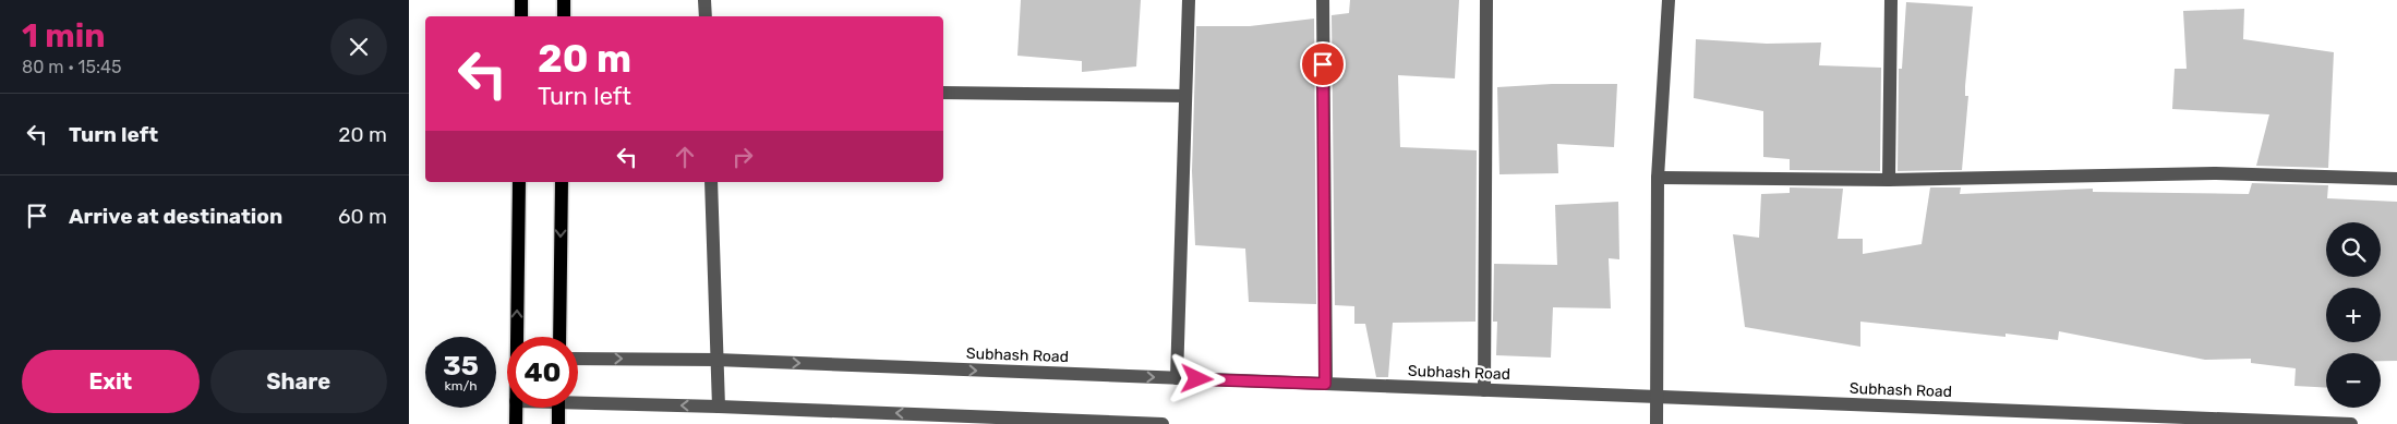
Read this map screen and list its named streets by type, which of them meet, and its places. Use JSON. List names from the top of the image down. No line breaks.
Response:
{"streets":{"street":["Subhash Road"]},"page":{"heading":["1 min","80 m · 15:45"],"turn":["20 m","Turn left"],"list":[{"name":"Turn left","value":"20 m"},{"name":"Arrive at destination","value":"60 m"}],"map_buttons":["+","−"],"speed":"35 km/h","limit":"40","buttons":["Exit","Share"]}}
